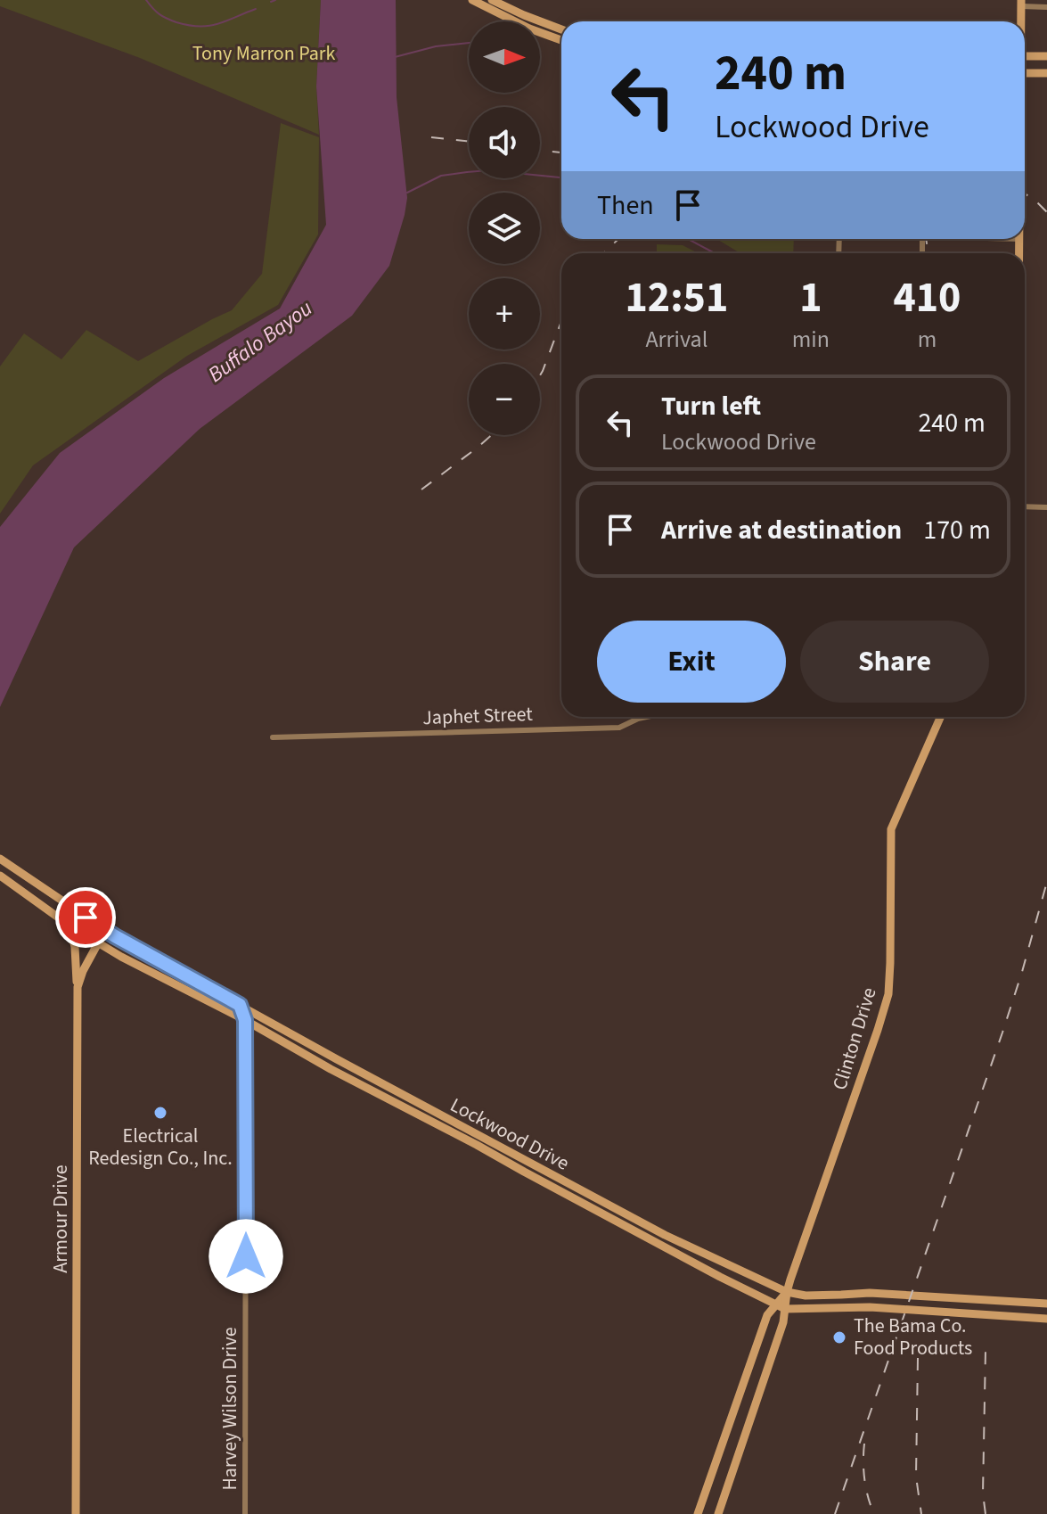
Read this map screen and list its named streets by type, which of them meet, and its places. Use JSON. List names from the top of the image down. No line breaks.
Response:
{"streets":{"main road":["Clinton Drive","Lockwood Drive","Armour Drive"],"street":["Japhet Street","Harvey Wilson Drive"]},"crossings":[["Clinton Drive","Lockwood Drive"],["Lockwood Drive","Armour Drive"],["Lockwood Drive","Harvey Wilson Drive"]],"water":["Buffalo Bayou"],"parks":["Tony Marron Park"],"places":["Electrical Redesign Co., Inc.","The Bama Co. Food Products"],"north":"right","page":{"map_buttons":["+","−"],"turn":["240 m","Lockwood Drive"],"then":"Then","eta":["12:51","Arrival","1","min","410","m"],"list":[{"name":"Turn left","note":"Lockwood Drive","value":"240 m"},{"name":"Arrive at destination","value":"170 m"}],"buttons":["Exit","Share"]}}
